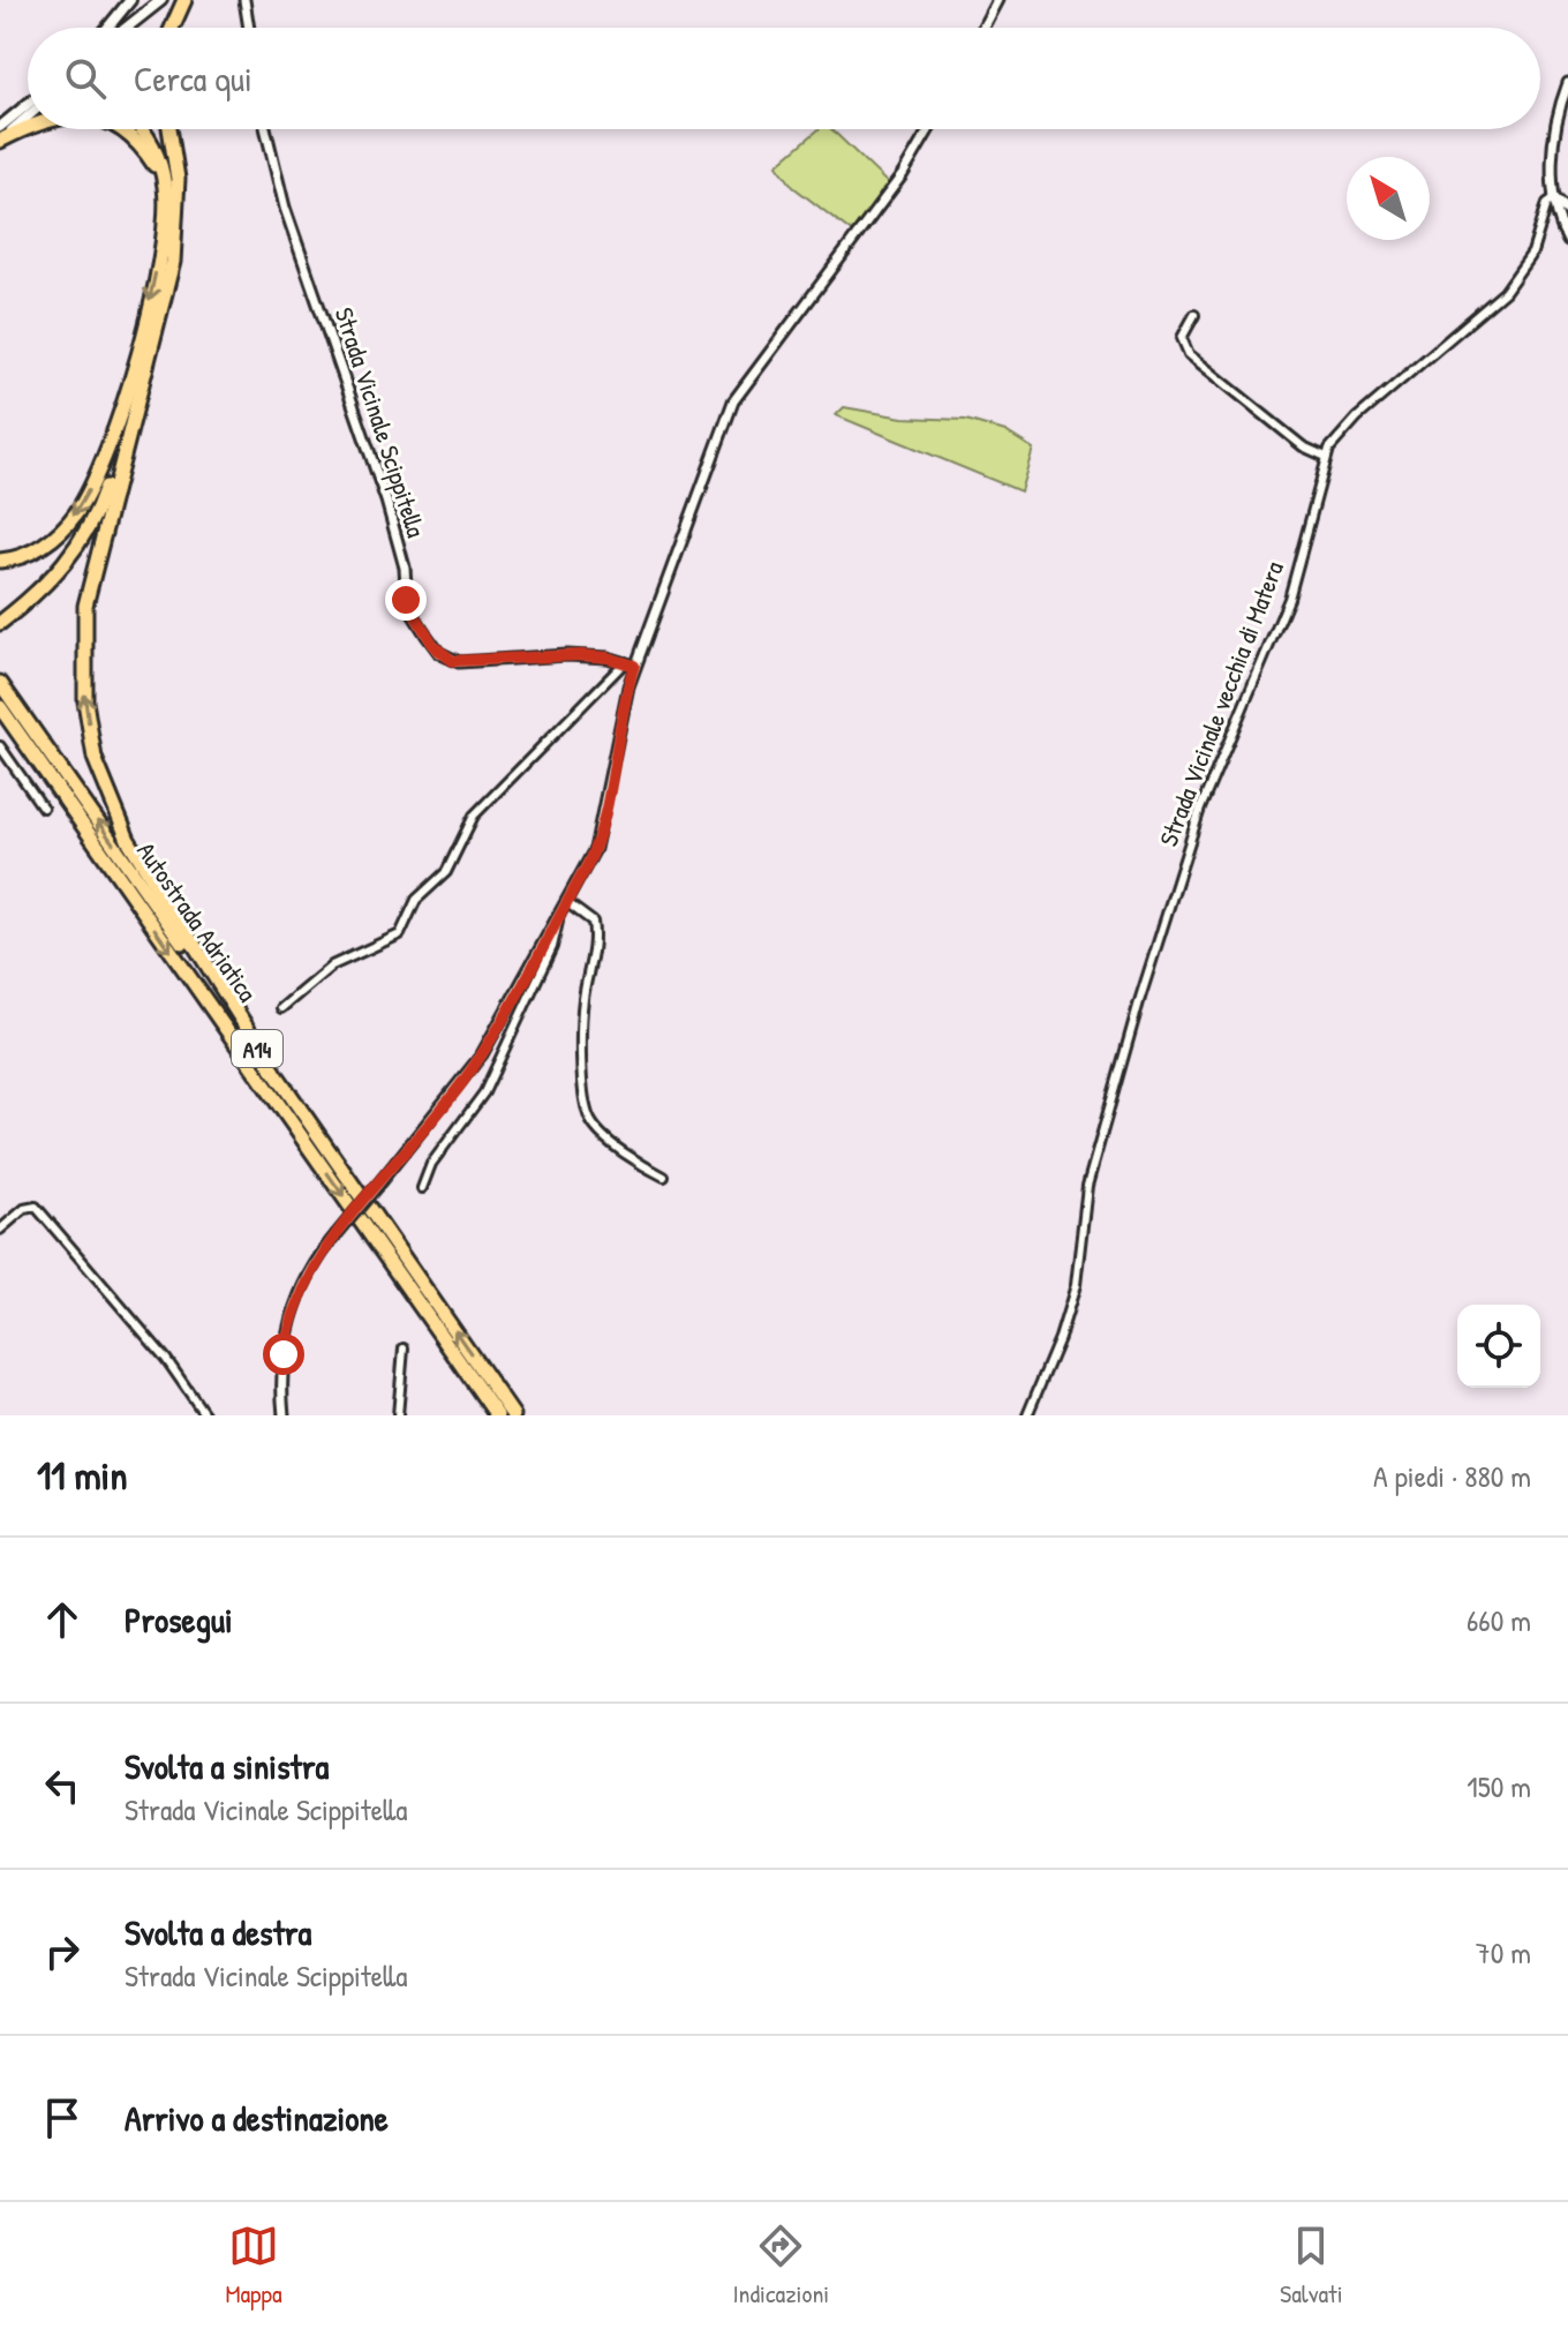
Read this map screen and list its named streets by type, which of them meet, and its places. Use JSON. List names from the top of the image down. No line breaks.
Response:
{"streets":{"highway":["Autostrada Adriatica","A14"],"street":["Strada Vicinale Scippitella","Strada Vicinale vecchia di Matera"]},"north":"top left","page":{"search":"Cerca qui","heading":["11 min","A piedi · 880 m"],"list":[["Prosegui","660 m"],["Svolta a sinistra","Strada Vicinale Scippitella","150 m"],["Svolta a destra","Strada Vicinale Scippitella","70 m"],"Arrivo a destinazione"],"nav":["Mappa","Indicazioni","Salvati"]}}
